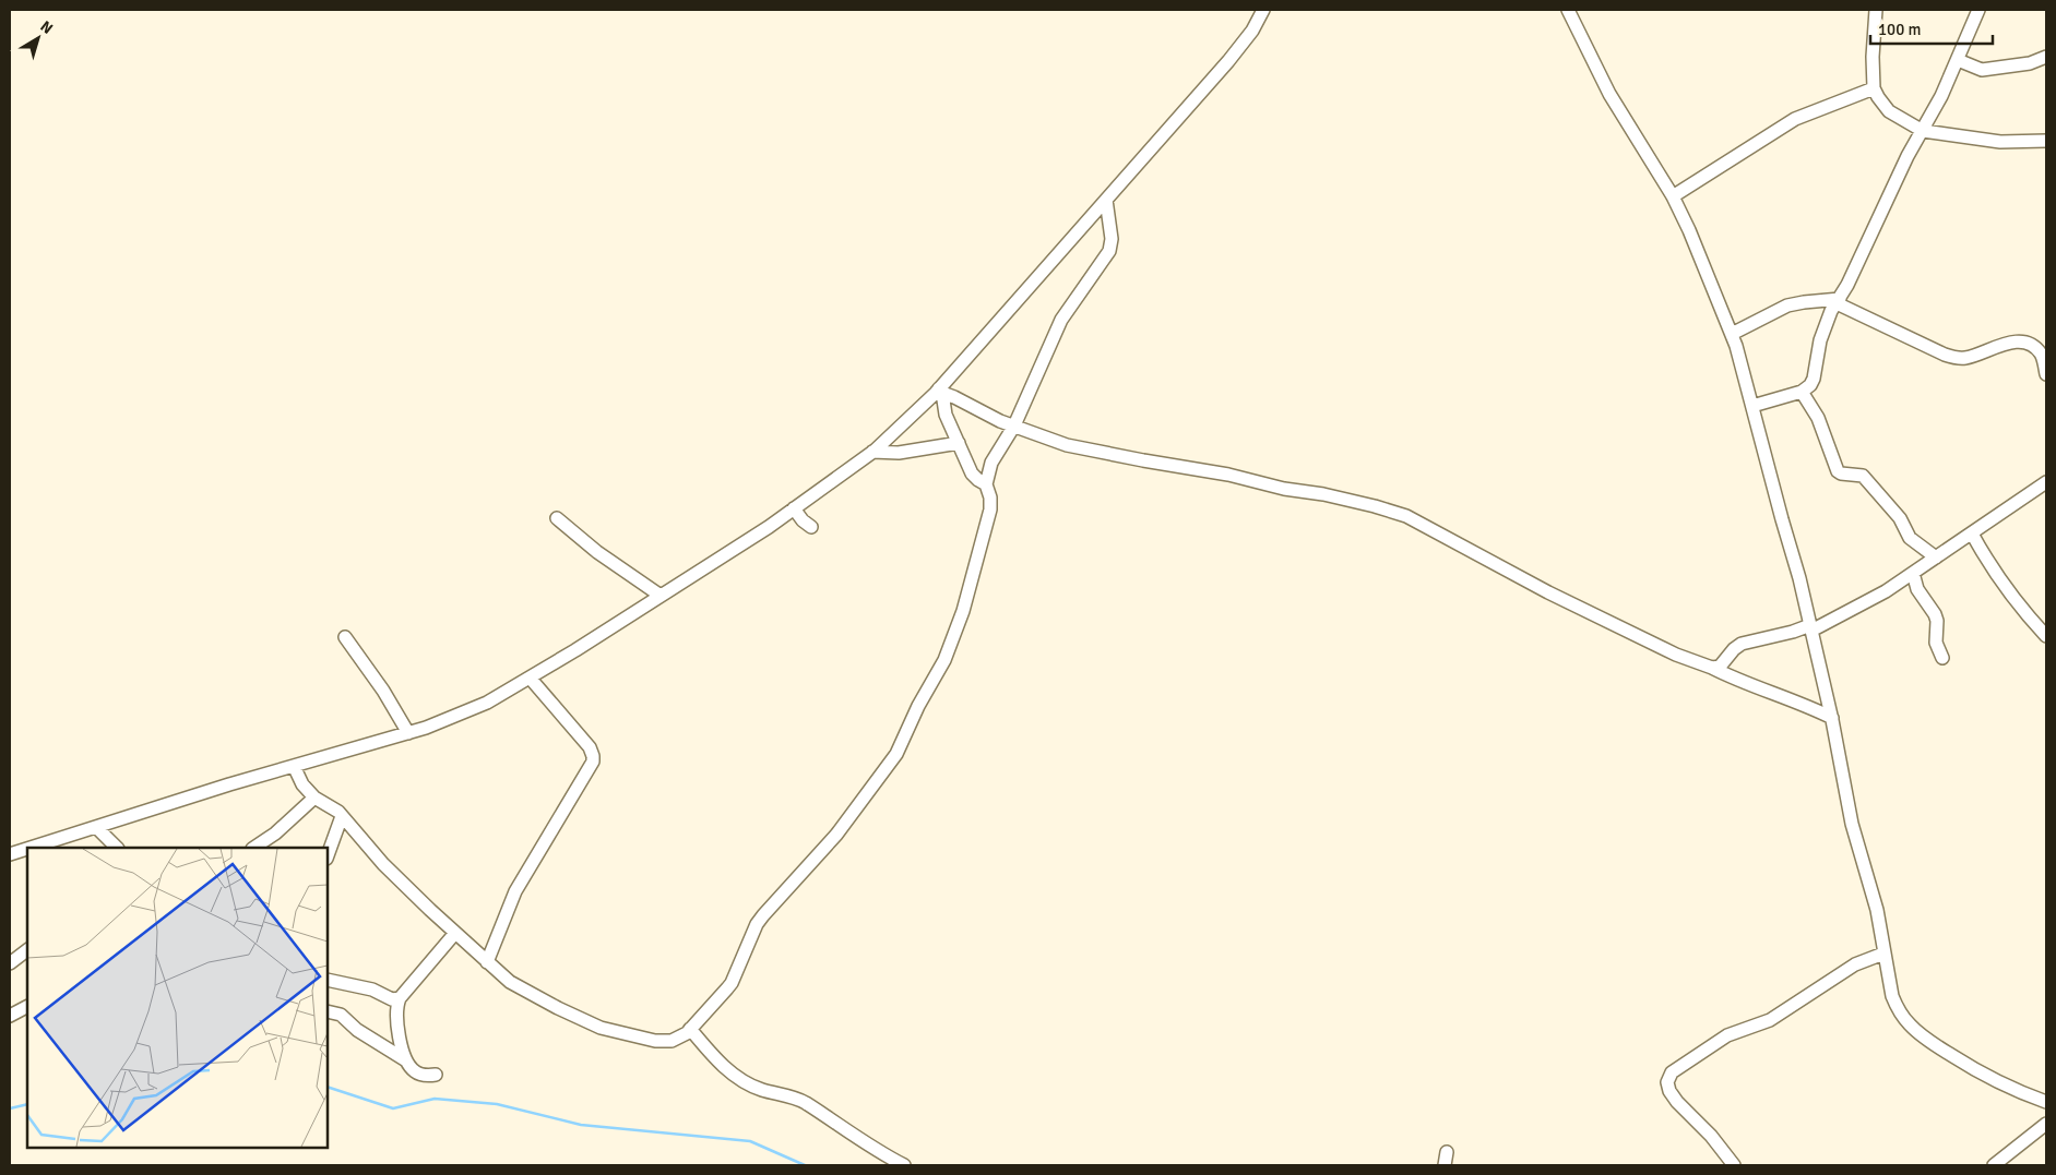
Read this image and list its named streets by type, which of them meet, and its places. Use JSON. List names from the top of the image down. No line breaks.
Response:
{"scale_bar":"100 m","north":"top right"}
